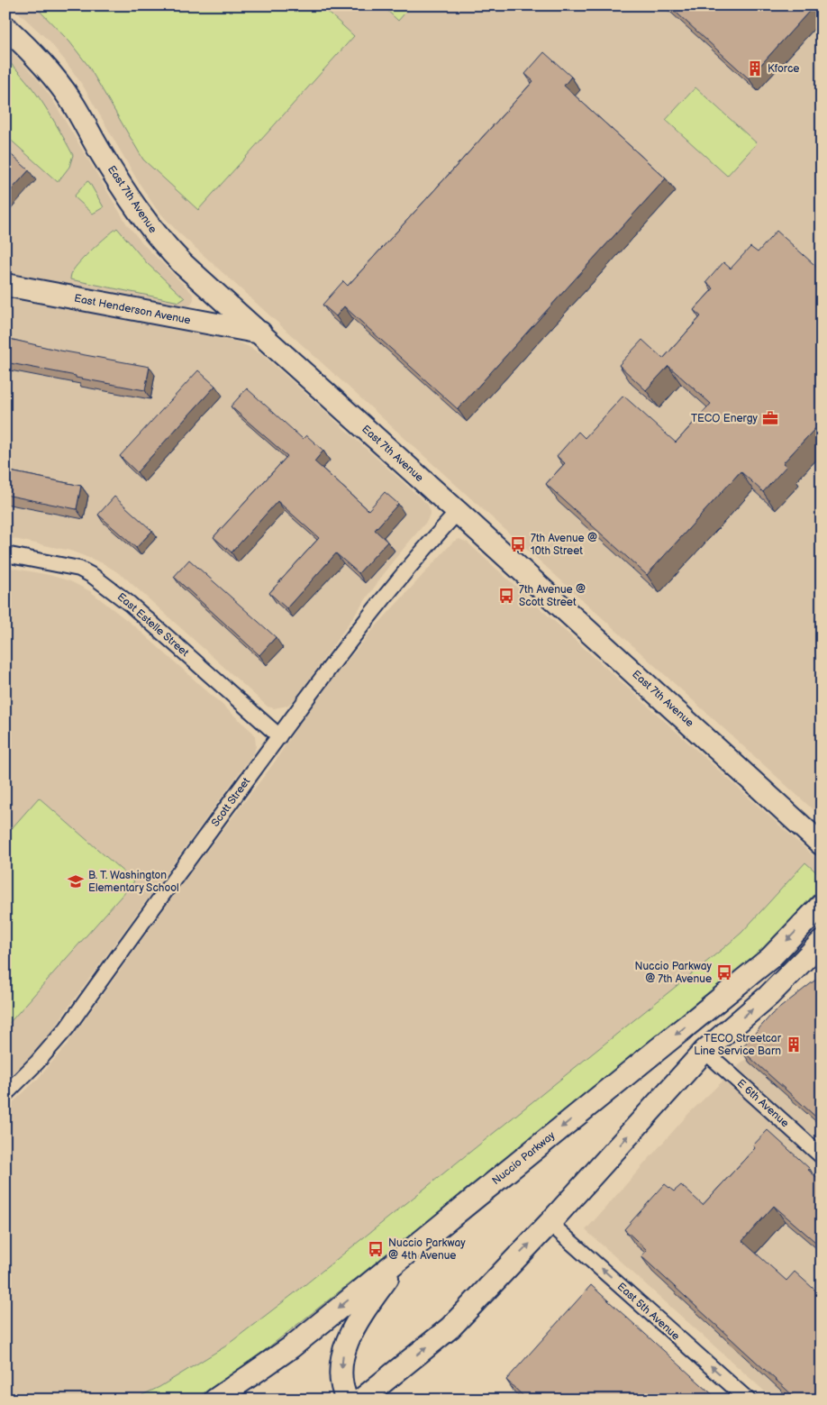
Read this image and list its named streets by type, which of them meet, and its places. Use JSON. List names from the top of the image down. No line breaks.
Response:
{"streets":{"main road":["East 7th Avenue","East Henderson Avenue","Nuccio Parkway"],"street":["East Estelle Street","Scott Street","E 6th Avenue","East 5th Avenue"]},"crossings":[["East 7th Avenue","East Henderson Avenue"],["East 7th Avenue","Scott Street"],["East Estelle Street","Scott Street"]],"one_way":["East 5th Avenue"],"places":{"building":["Kforce","TECO Streetcar Line Service Barn"],"office":["TECO Energy"],"bus stop":["7th Avenue @ 10th Street","7th Avenue @ Scott Street","Nuccio Parkway @ 7th Avenue","Nuccio Parkway @ 4th Avenue"],"school or university":["B. T. Washington Elementary School"]}}
